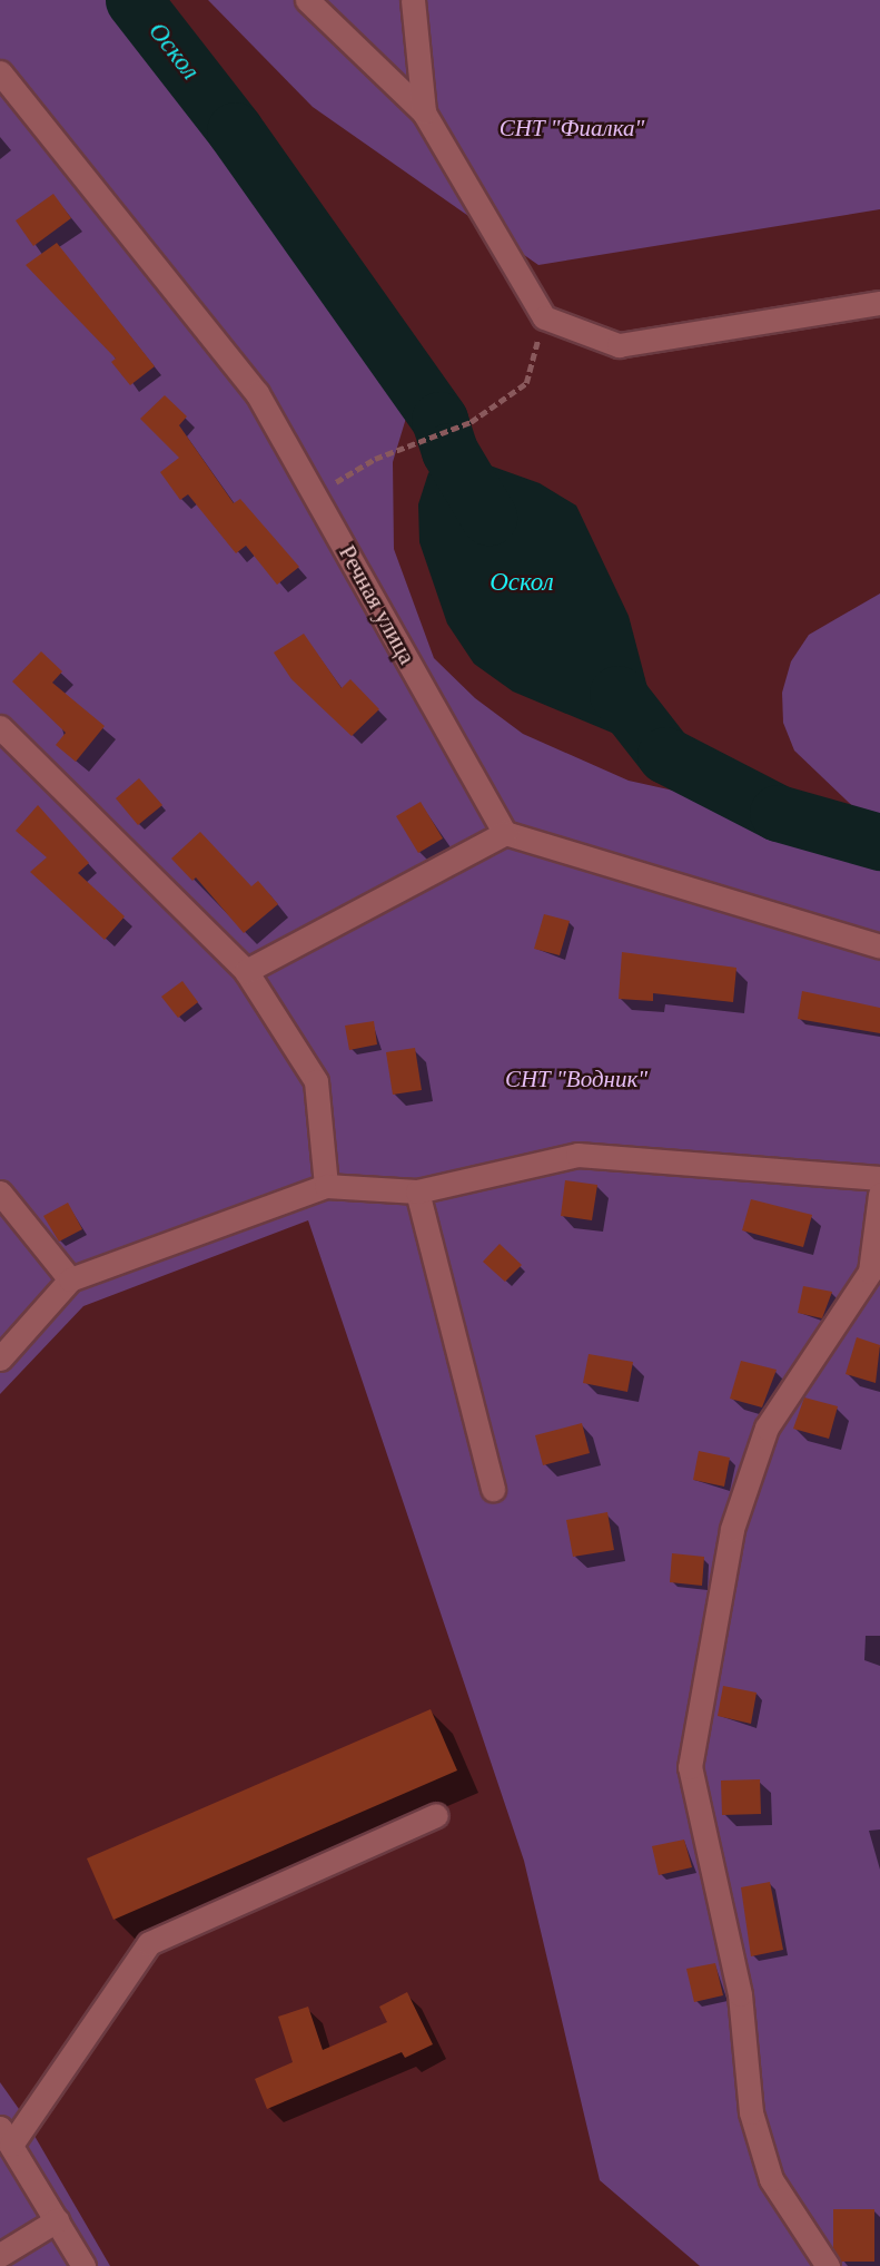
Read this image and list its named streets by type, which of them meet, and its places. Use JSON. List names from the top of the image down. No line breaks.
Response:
{"streets":{"street":["Речная улица"]},"water":["Оскол"],"parks":["СНТ \"Фиалка\"","СНТ \"Водник\""]}
